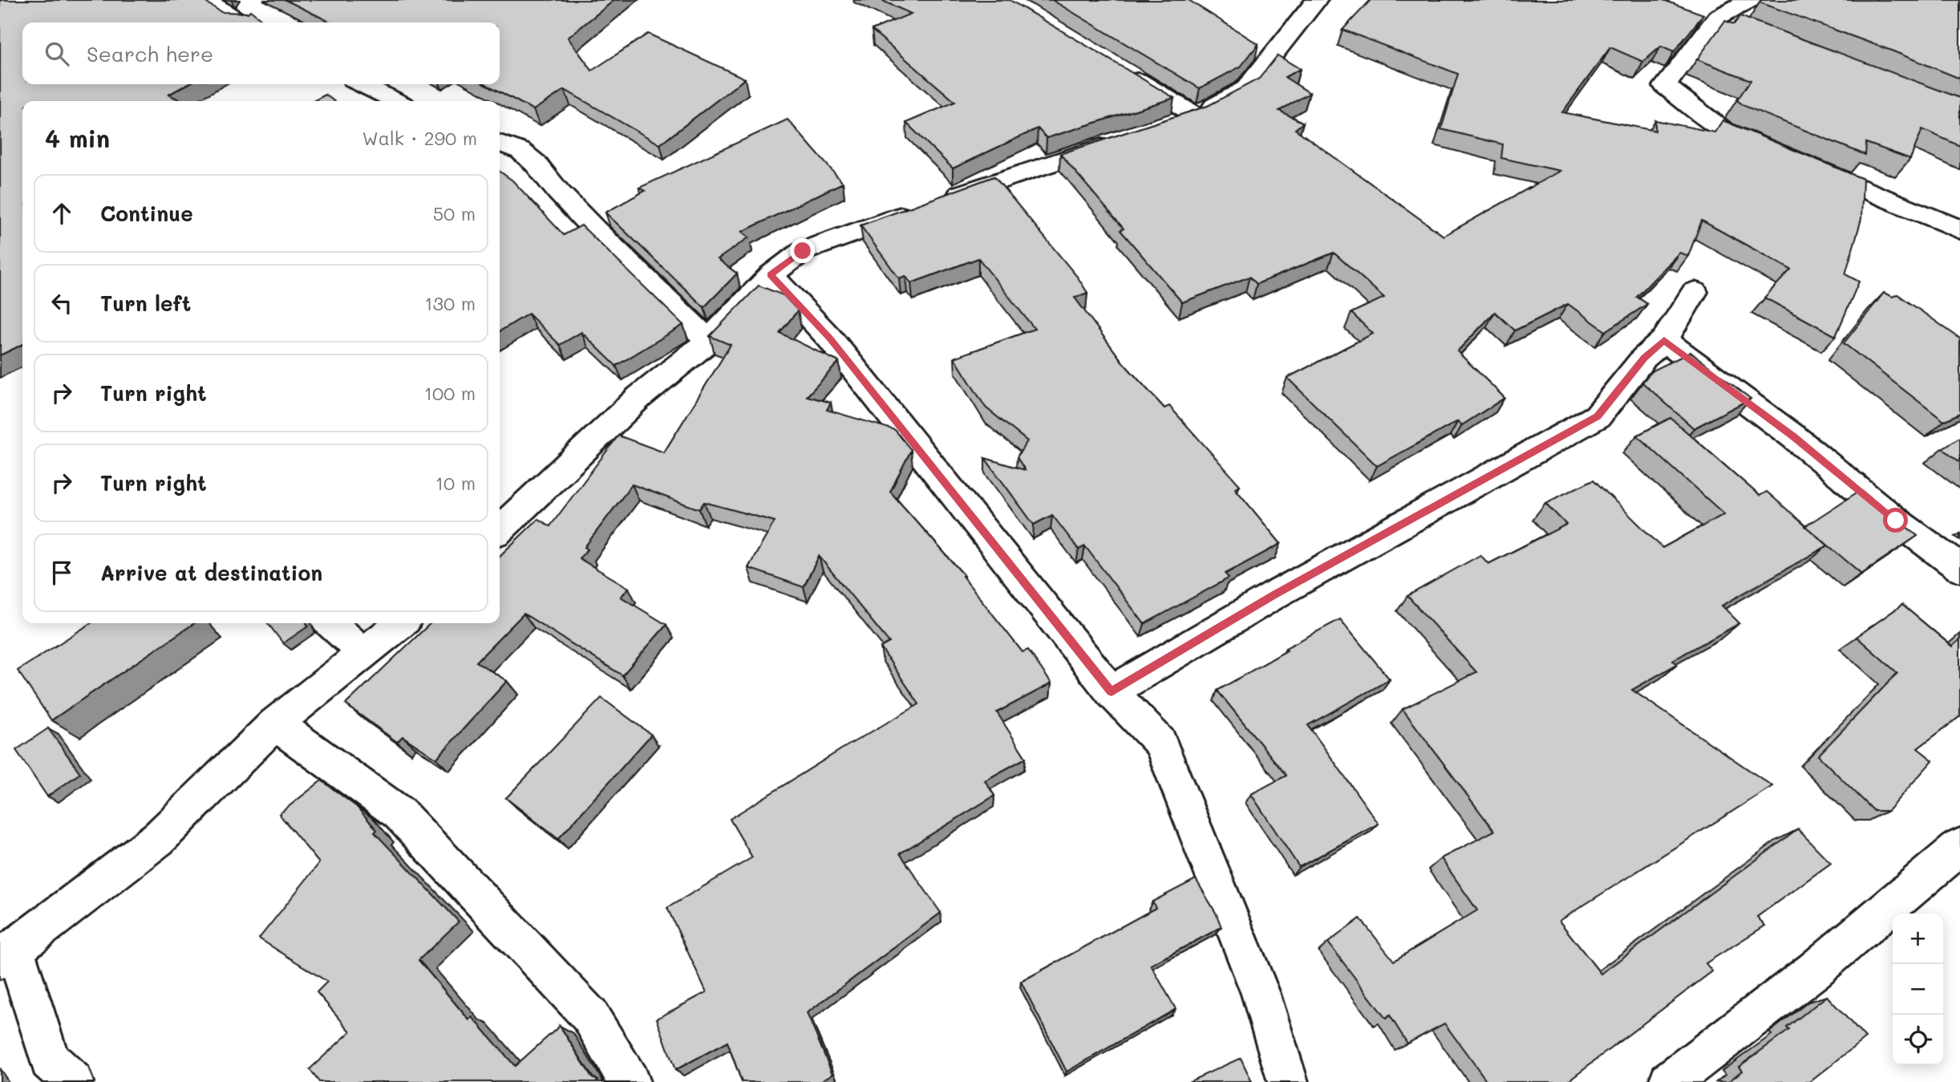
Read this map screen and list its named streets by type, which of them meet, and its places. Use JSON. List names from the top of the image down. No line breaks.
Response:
{"page":{"search":"Search here","heading":["4 min","Walk · 290 m"],"list":[["Continue","50 m"],["Turn left","130 m"],["Turn right","100 m"],["Turn right","10 m"],"Arrive at destination"],"map_buttons":["+","−"]}}
